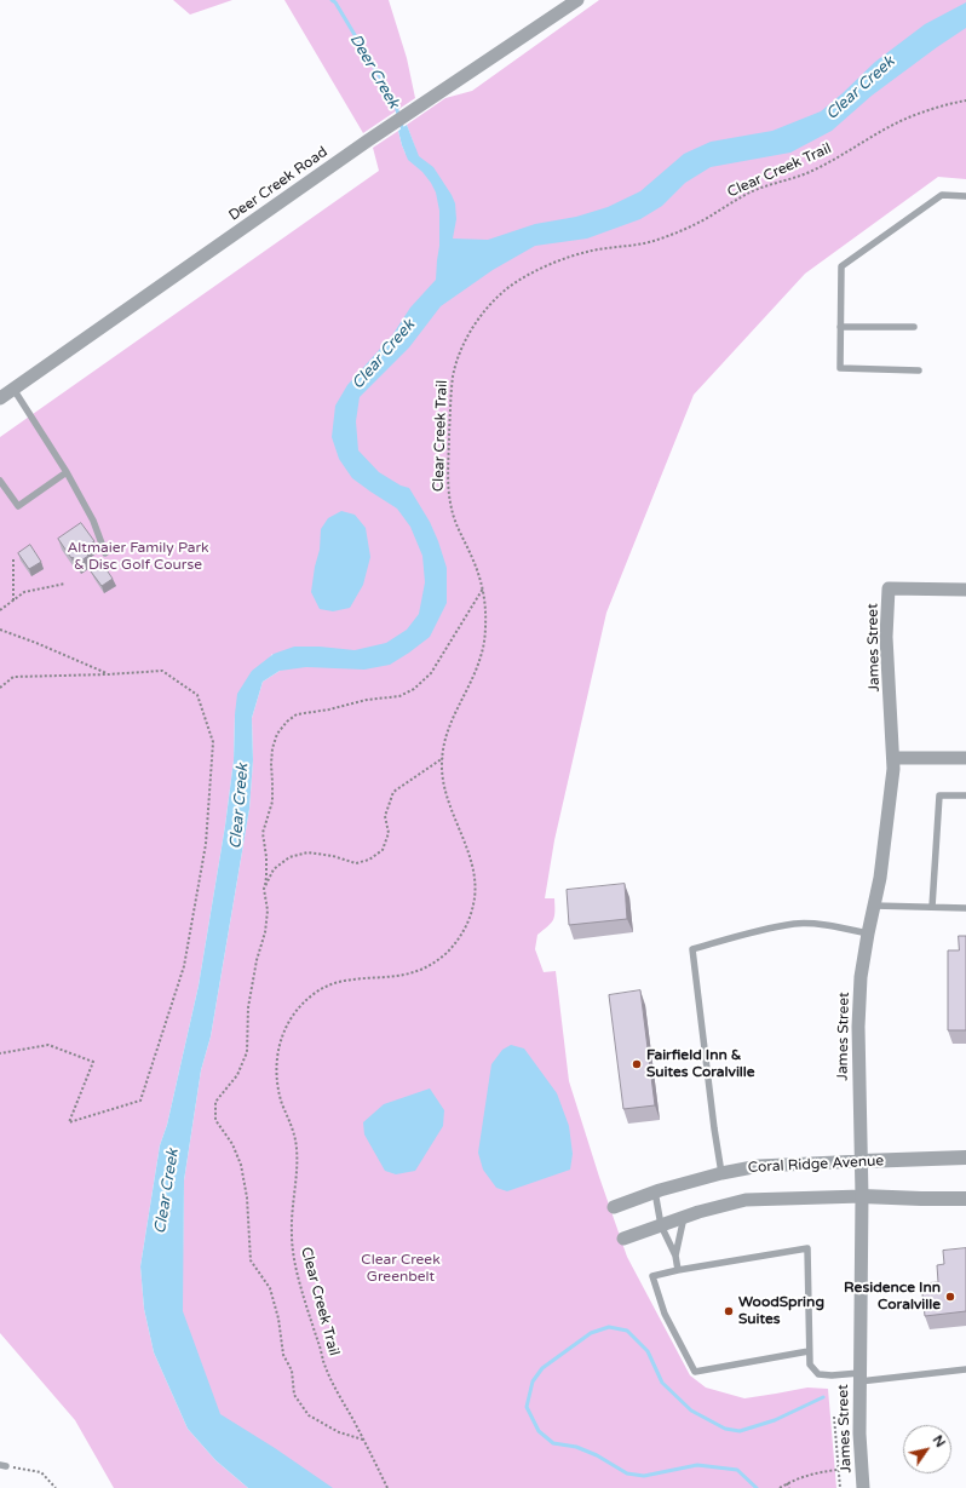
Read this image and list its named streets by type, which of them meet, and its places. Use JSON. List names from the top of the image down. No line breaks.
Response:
{"streets":{"street":["Deer Creek Road","James Street","Coral Ridge Avenue"],"path":["Clear Creek Trail"]},"crossings":[["James Street","Coral Ridge Avenue"]],"water":["Deer Creek","Clear Creek"],"parks":["Altmaier Family Park & Disc Golf Course","Clear Creek Greenbelt"],"places":["Fairfield Inn & Suites Coralville","Residence Inn Coralville","WoodSpring Suites"],"north":"top right"}
